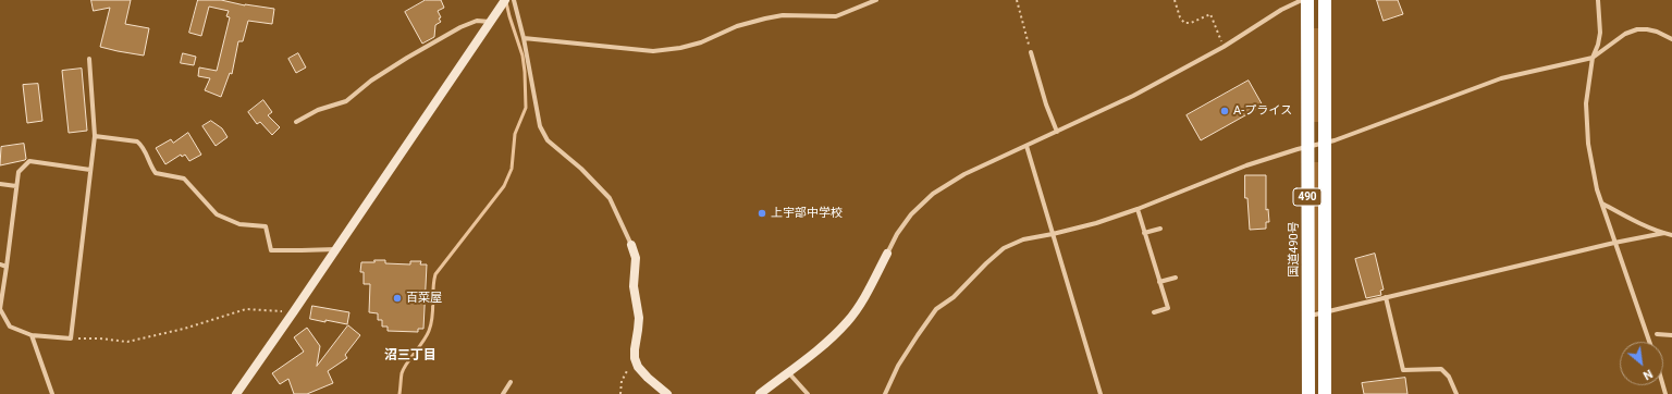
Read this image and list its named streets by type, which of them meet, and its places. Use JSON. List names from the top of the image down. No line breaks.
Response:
{"streets":{"highway":["490","国道490号"]},"districts":["沼三丁目"],"places":["A-プライス","上宇部中学校","百菜屋"],"north":"bottom right"}
